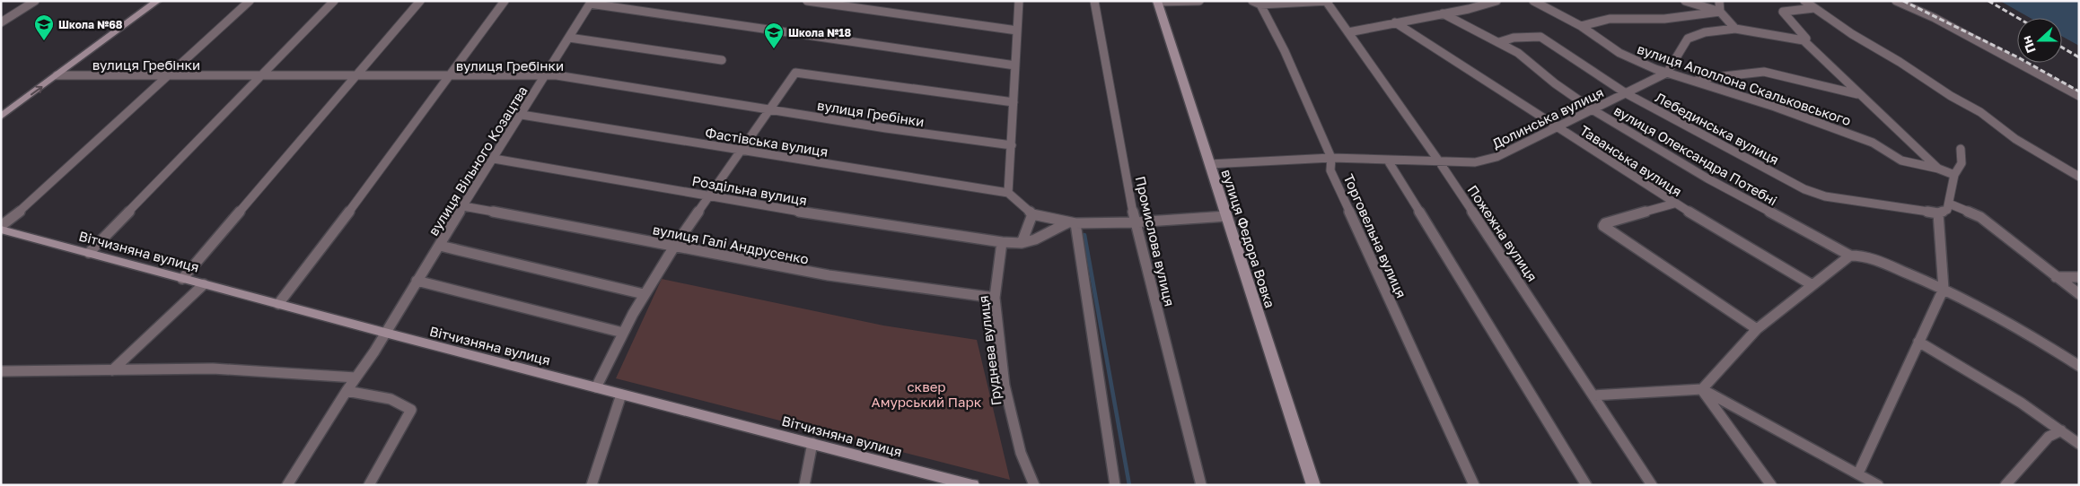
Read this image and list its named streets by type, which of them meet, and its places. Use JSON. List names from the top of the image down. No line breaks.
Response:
{"streets":{"street":["вулиця Гребінки","вулиця Аполлона Скальковського","Долинська вулиця","Лебединська вулиця","Фастівська вулиця","вулиця Олександра Потебні","вулиця Вільного Козацтва","Таванська вулиця","Роздільна вулиця","Пожежна вулиця","Торговельна вулиця","вулиця Федора Вовка","Промислова вулиця","вулиця Галі Андрусенко","Вітчизняна вулиця","Груднева вулиця"]},"crossings":[["вулиця Гребінки","вулиця Вільного Козацтва"],["вулиця Аполлона Скальковського","Долинська вулиця"],["Долинська вулиця","Лебединська вулиця"],["Долинська вулиця","вулиця Олександра Потебні"],["Долинська вулиця","Таванська вулиця"],["Долинська вулиця","Пожежна вулиця"],["Долинська вулиця","Торговельна вулиця"],["Долинська вулиця","вулиця Федора Вовка"],["Лебединська вулиця","вулиця Олександра Потебні"],["Фастівська вулиця","вулиця Вільного Козацтва"],["вулиця Вільного Козацтва","Роздільна вулиця"],["вулиця Вільного Козацтва","вулиця Галі Андрусенко"],["вулиця Вільного Козацтва","Вітчизняна вулиця"],["Роздільна вулиця","Груднева вулиця"],["вулиця Галі Андрусенко","Груднева вулиця"]],"parks":["сквер Амурський Парк"],"places":{"school or university":["Школа №68","Школа №18"]},"north":"left"}
